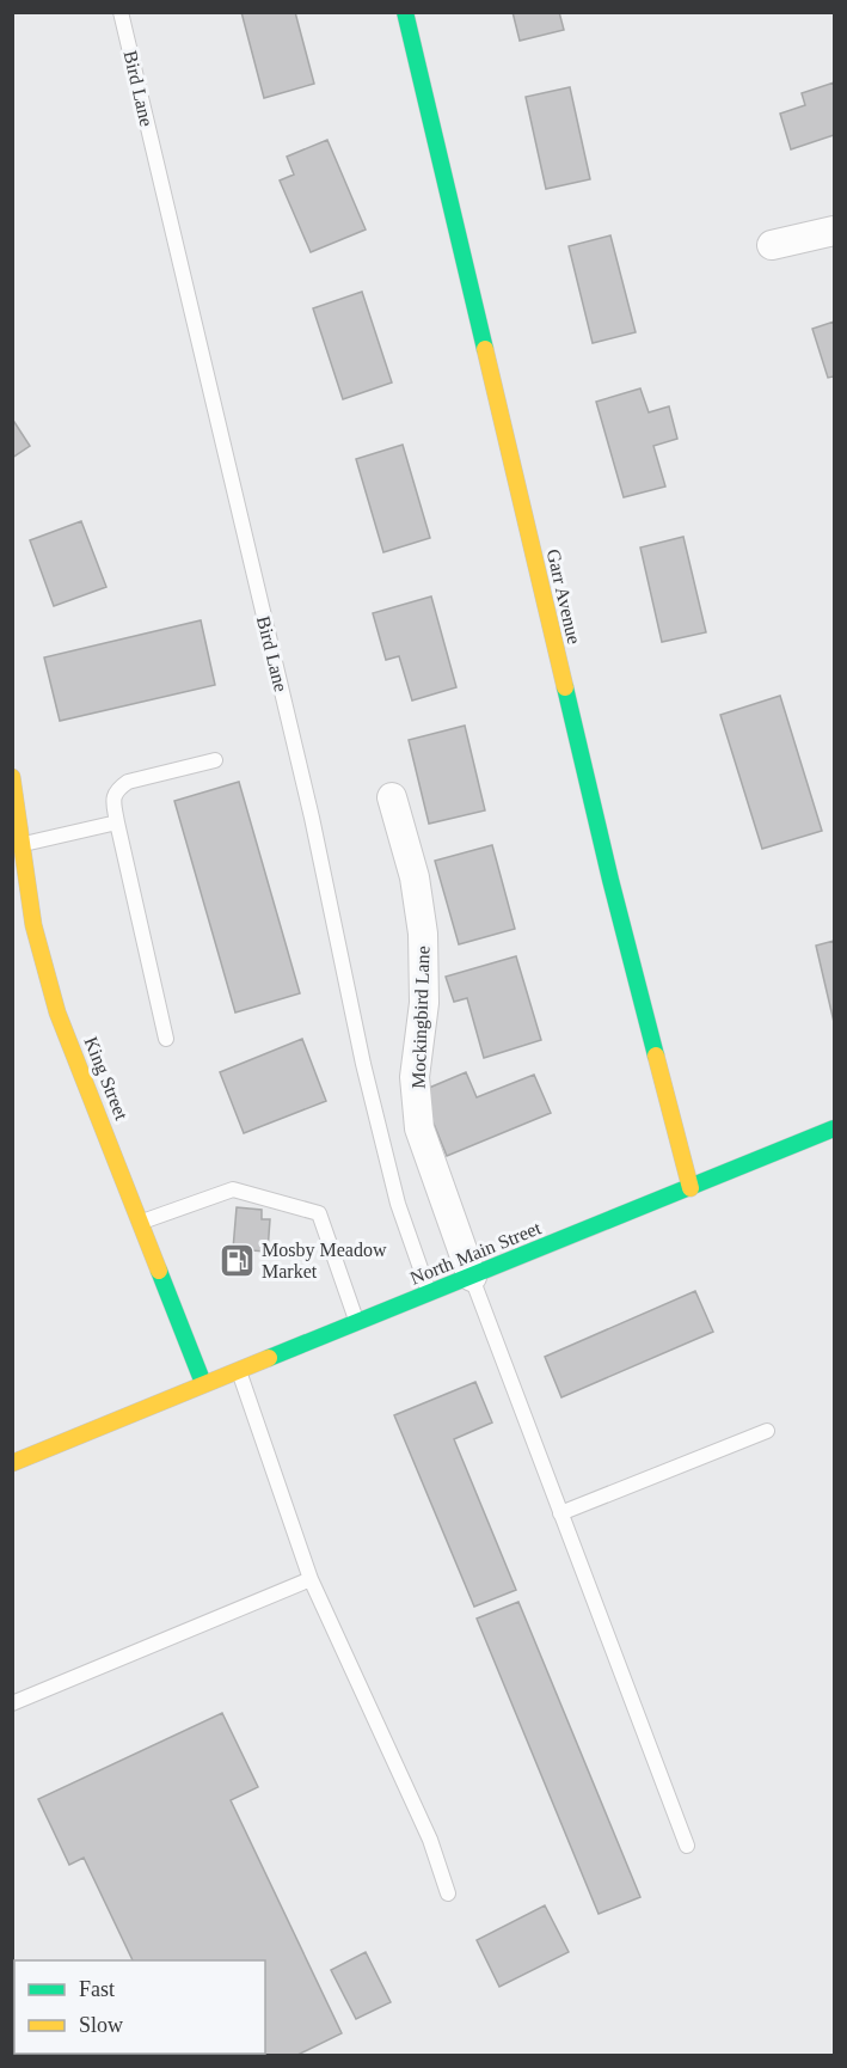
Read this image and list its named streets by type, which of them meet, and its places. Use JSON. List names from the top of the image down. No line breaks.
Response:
{"streets":{"street":["Garr Avenue","Mockingbird Lane","King Street","North Main Street"],"lane":["Bird Lane"]},"crossings":[["Bird Lane","North Main Street"],["Garr Avenue","North Main Street"],["Mockingbird Lane","North Main Street"],["King Street","North Main Street"]],"places":{"fuel station":["Mosby Meadow Market"]},"legend":["Fast","Slow"]}
